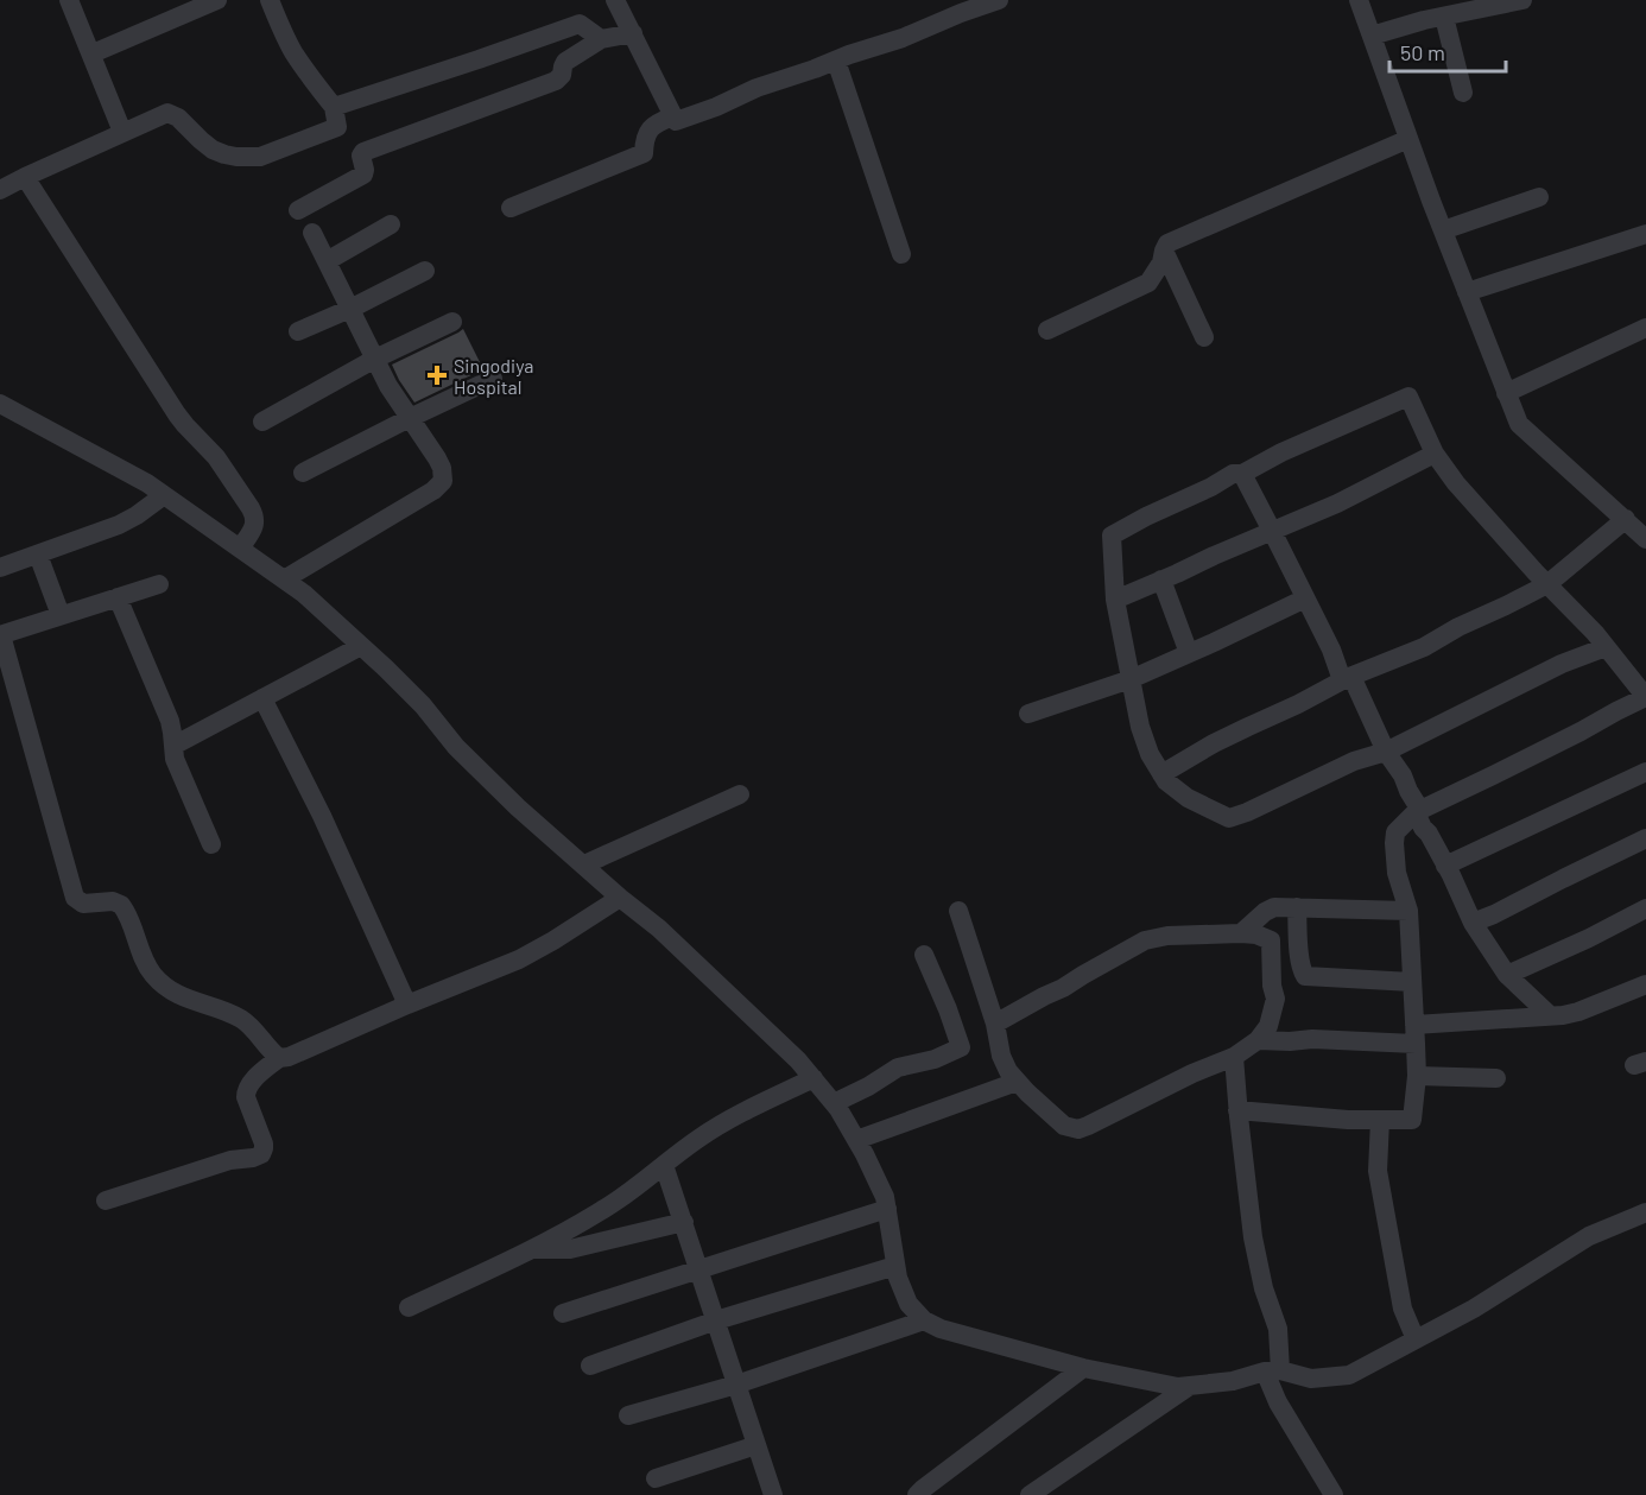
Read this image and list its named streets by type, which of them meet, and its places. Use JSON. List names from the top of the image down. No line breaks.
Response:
{"places":{"health":["Singodiya Hospital"]},"scale_bar":"50 m"}
